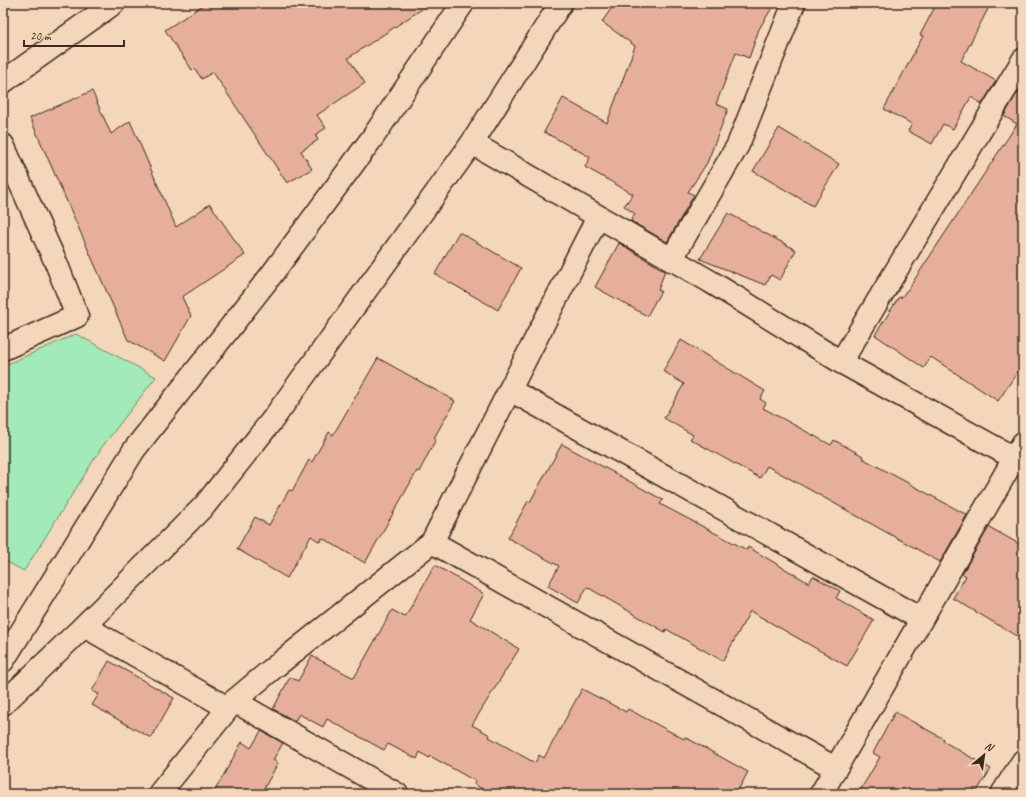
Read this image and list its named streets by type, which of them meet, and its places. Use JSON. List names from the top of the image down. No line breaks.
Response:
{"scale_bar":"20 m","north":"top right"}
